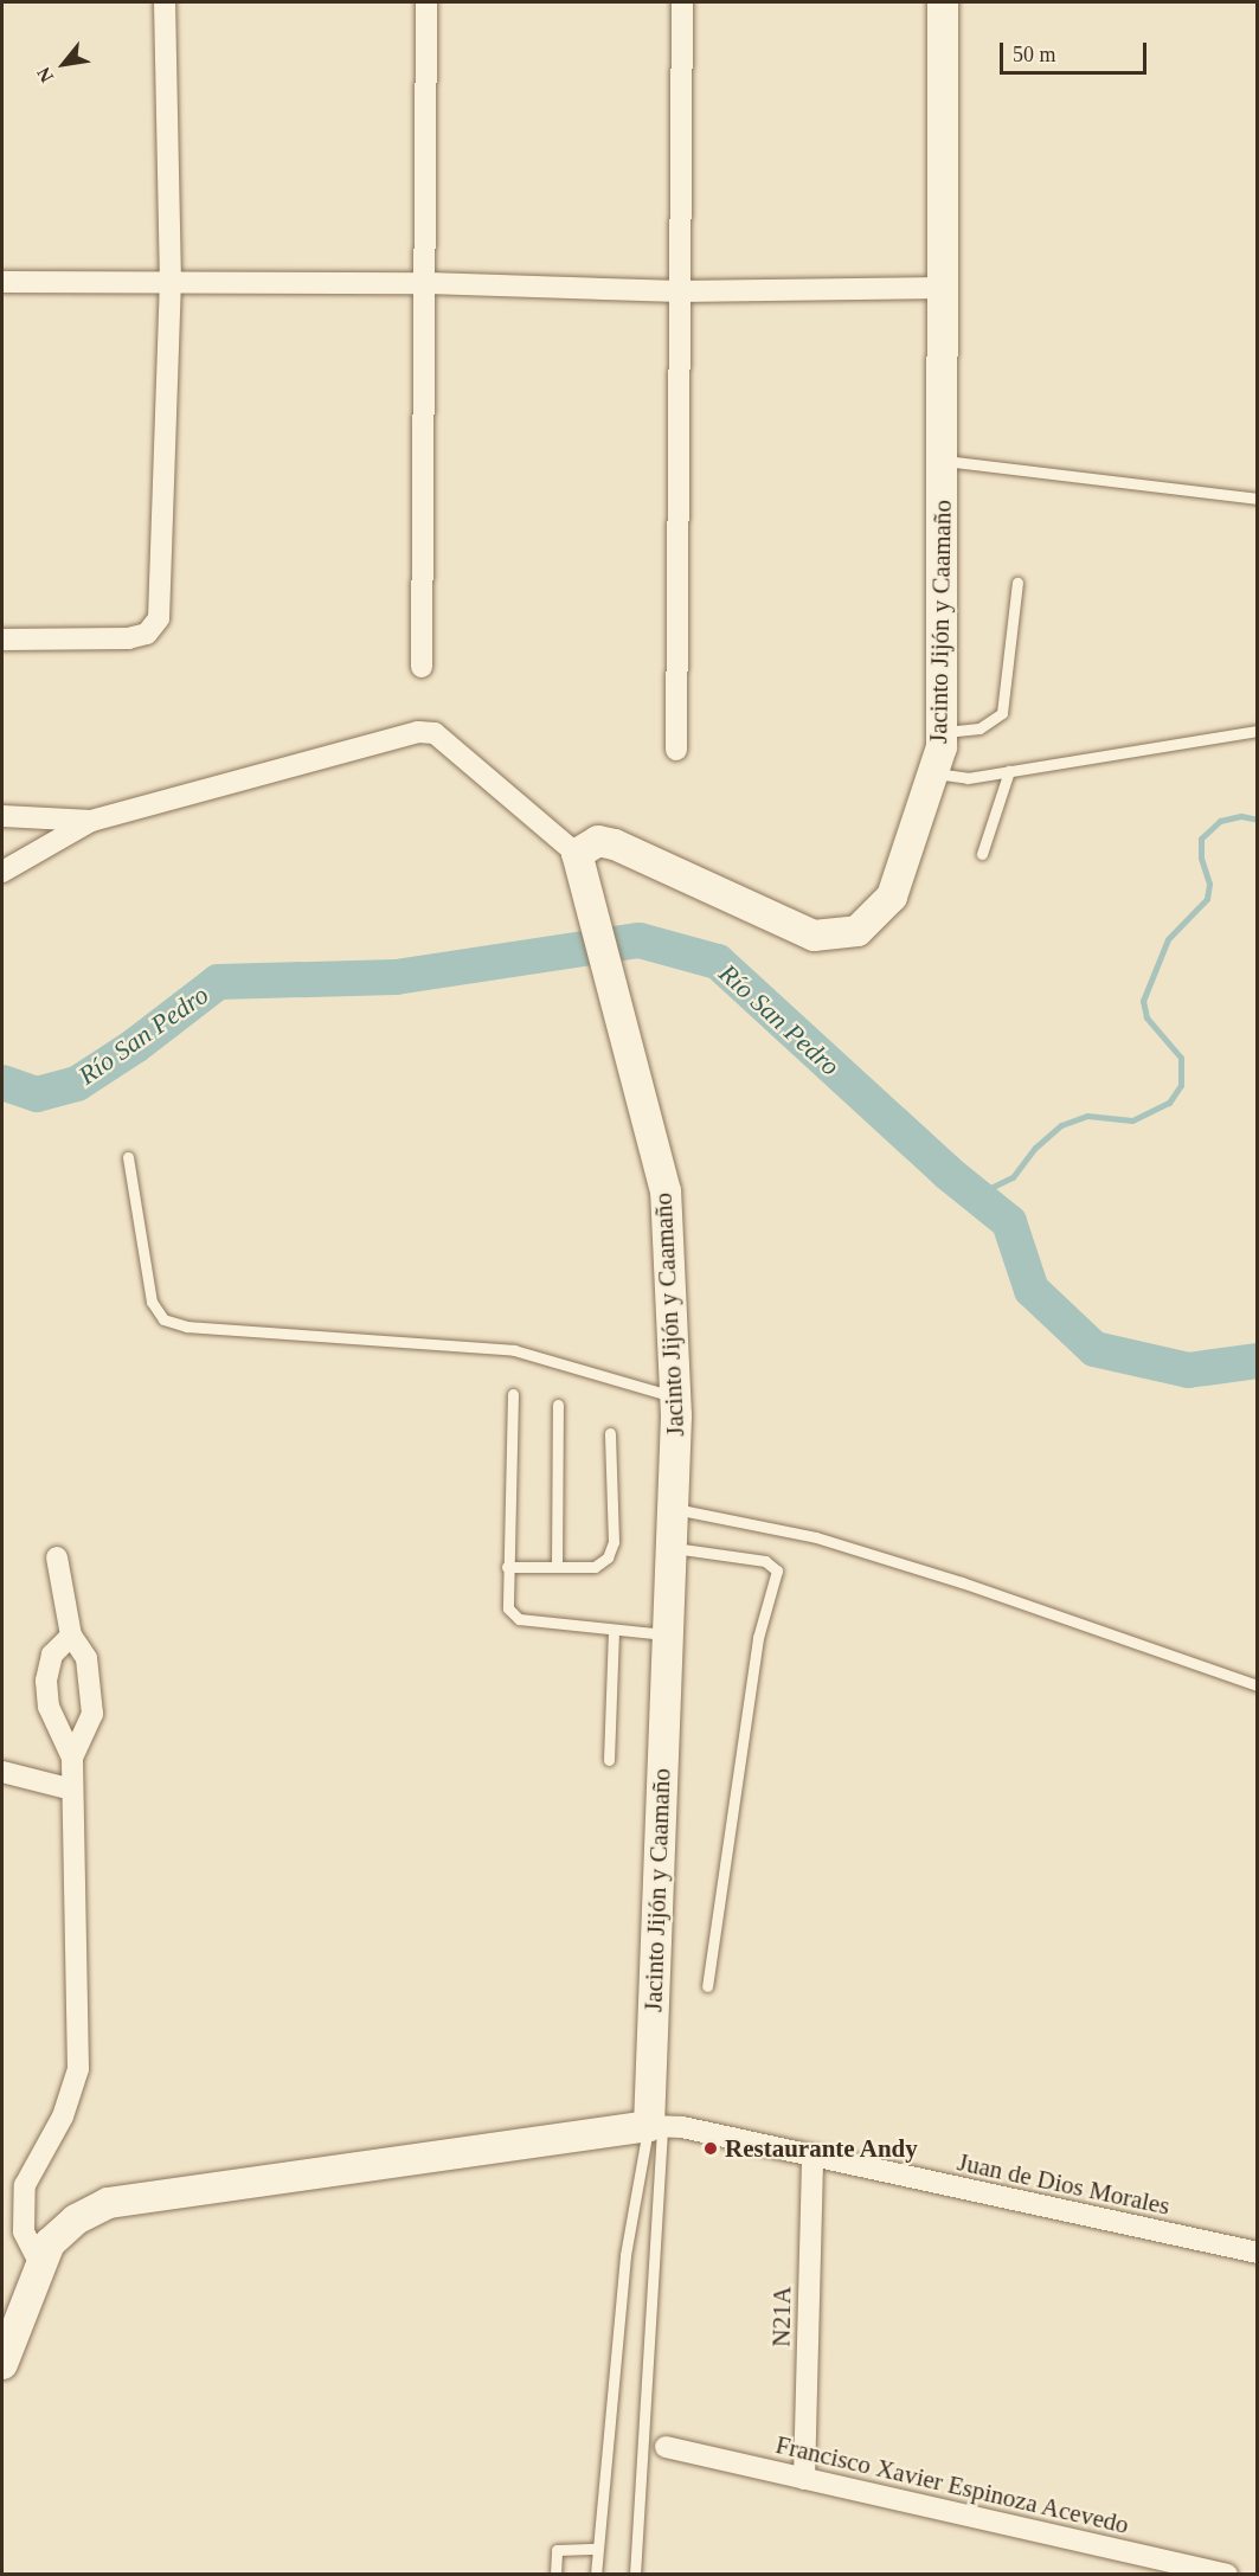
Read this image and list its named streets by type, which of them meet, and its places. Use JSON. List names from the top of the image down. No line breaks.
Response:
{"streets":{"street":["Jacinto Jijón y Caamaño","Juan de Dios Morales","N21A","Francisco Xavier Espinoza Acevedo"]},"crossings":[["Jacinto Jijón y Caamaño","Juan de Dios Morales"],["Juan de Dios Morales","N21A"],["N21A","Francisco Xavier Espinoza Acevedo"]],"water":["Río San Pedro"],"places":["Restaurante Andy"],"scale_bar":"50 m","north":"bottom left"}
